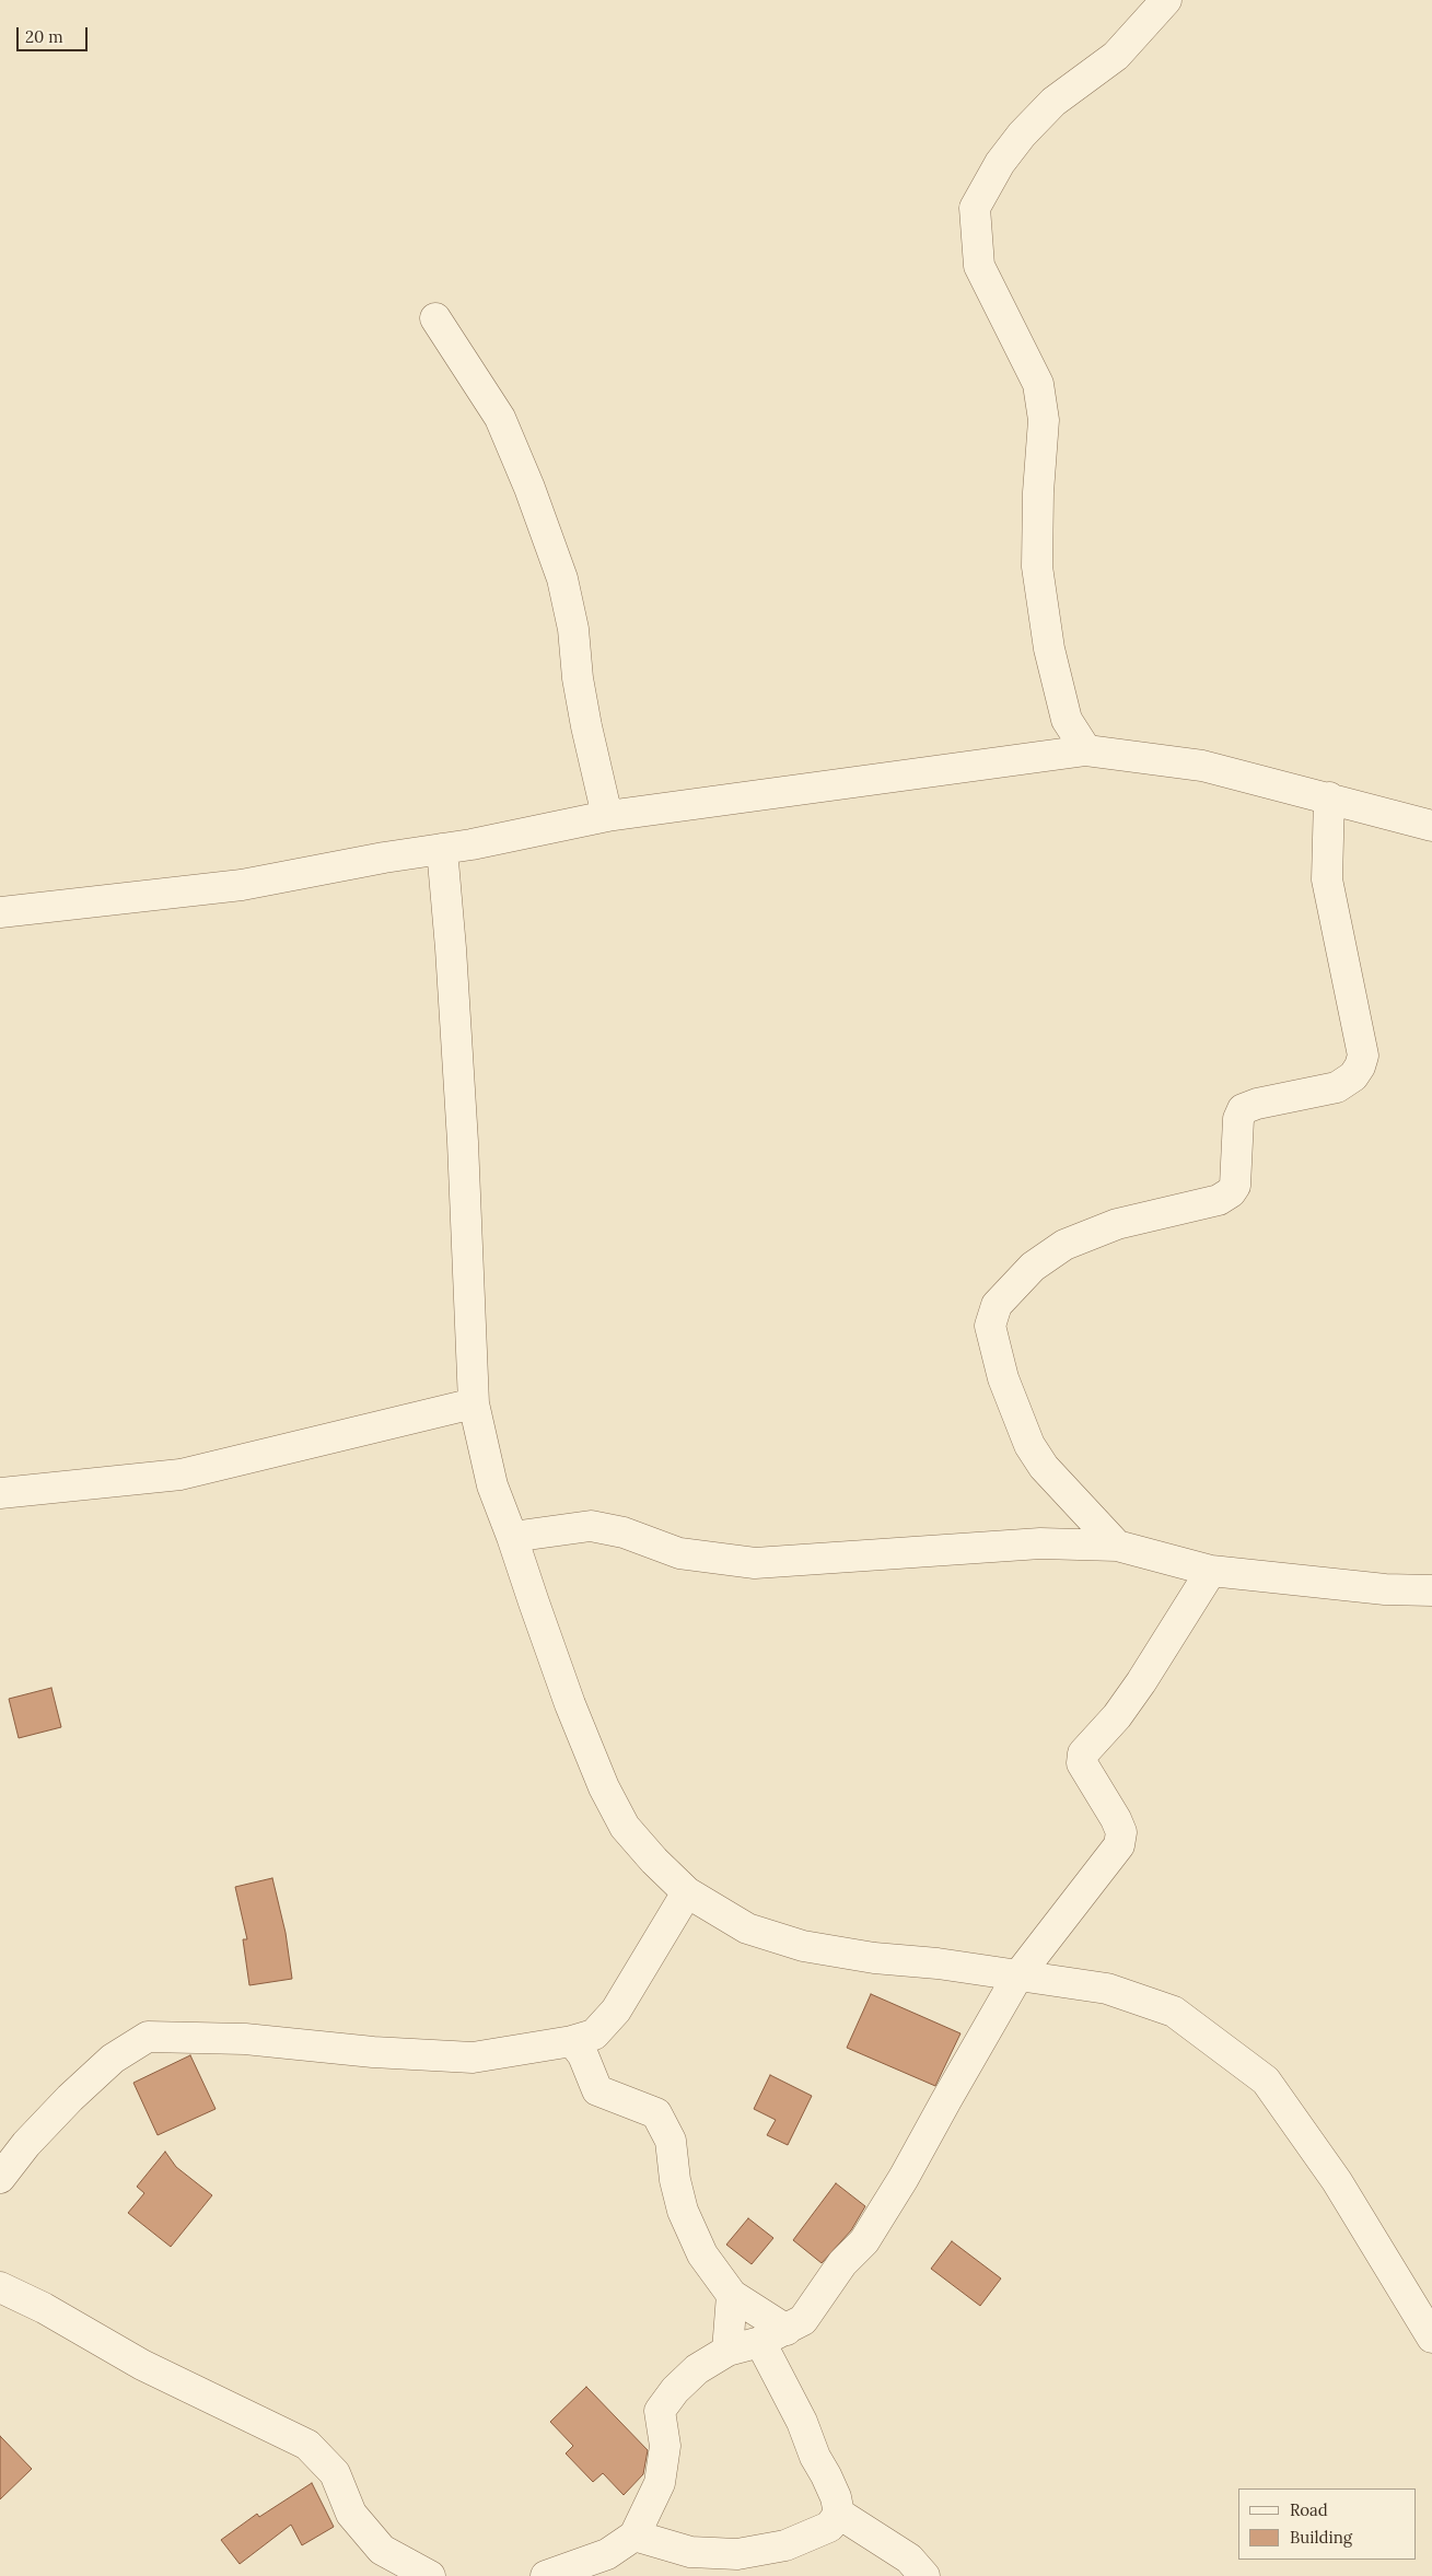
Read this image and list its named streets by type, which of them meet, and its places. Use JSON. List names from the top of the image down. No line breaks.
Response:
{"legend":["Road","Building"],"scale_bar":"20 m"}
